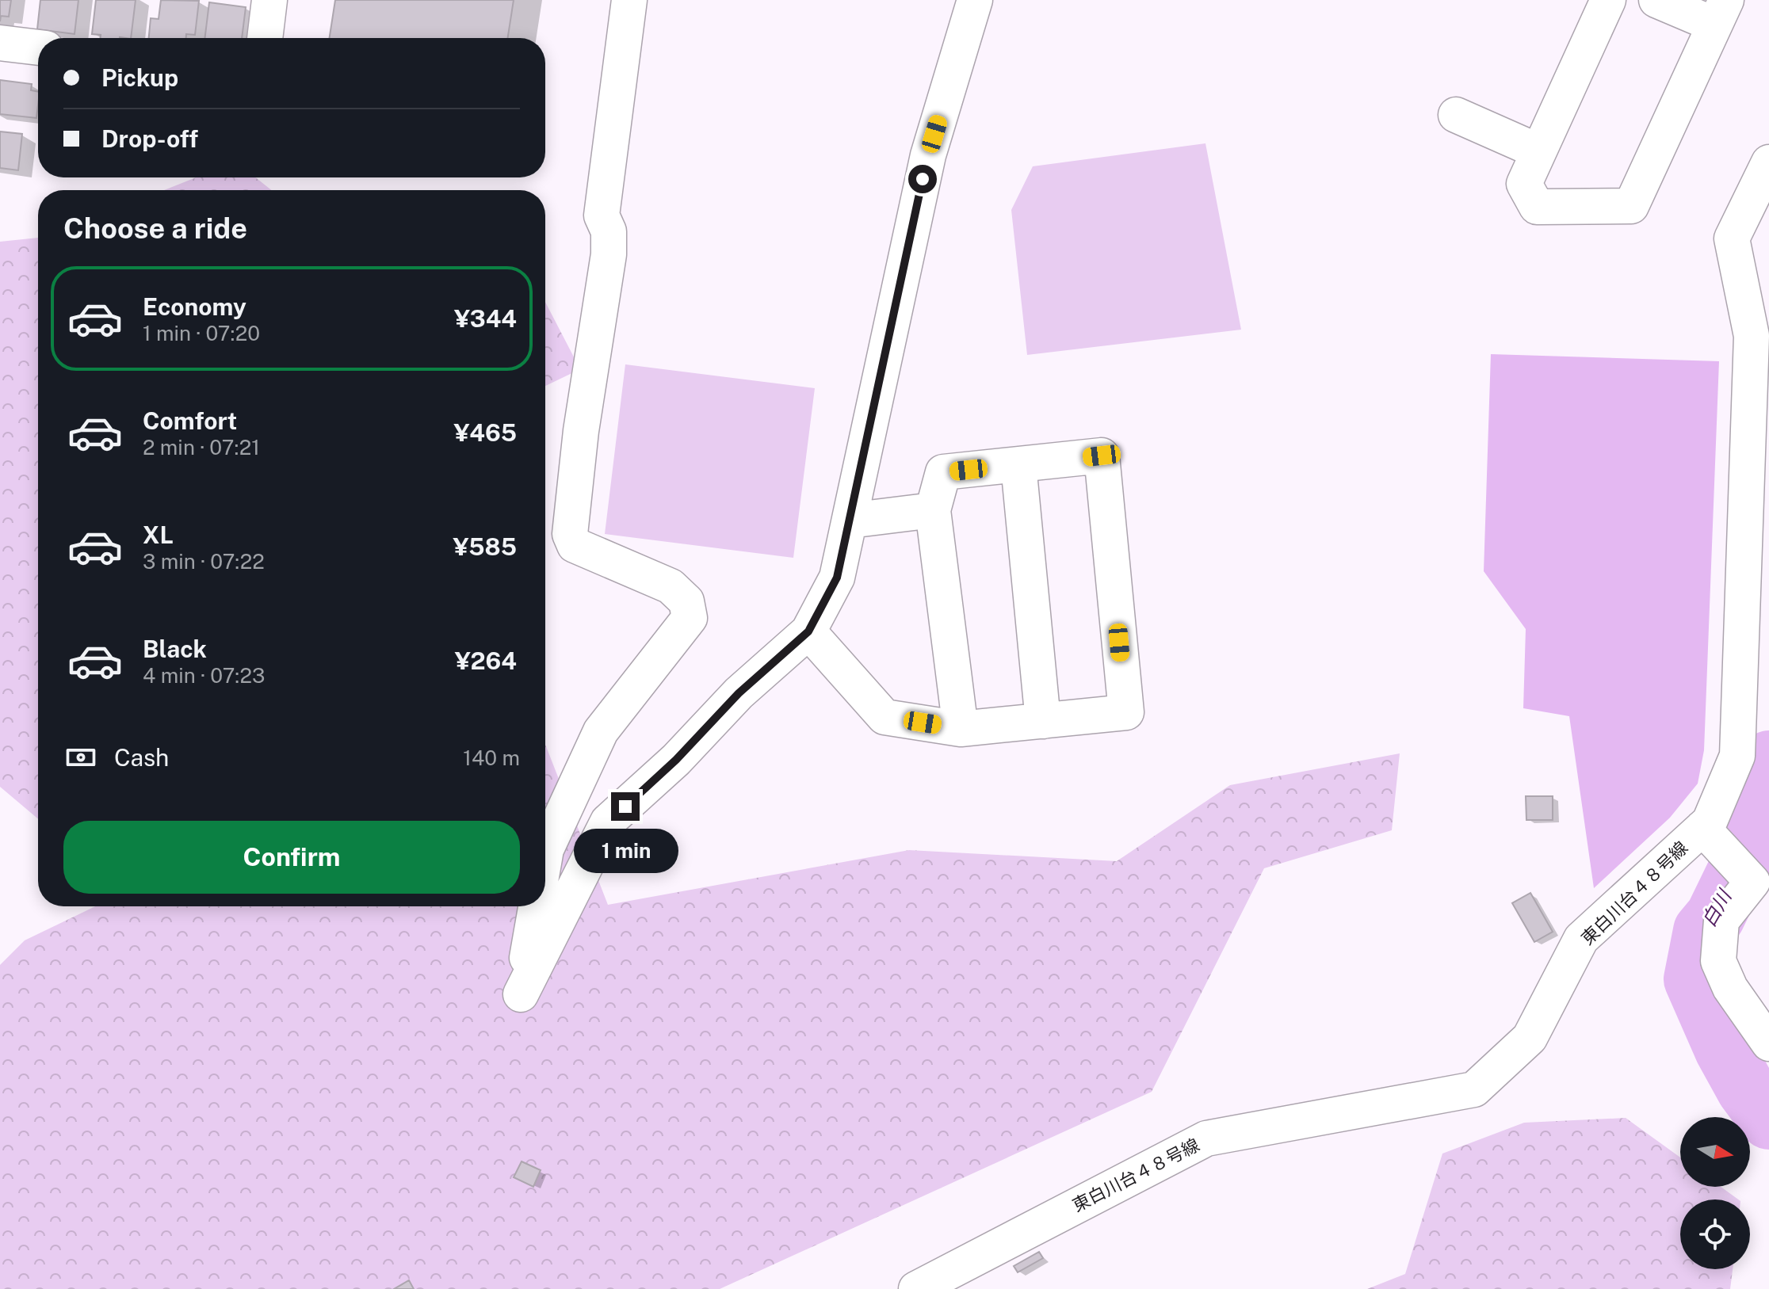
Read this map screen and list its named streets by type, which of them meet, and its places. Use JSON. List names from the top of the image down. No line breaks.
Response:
{"streets":{"street":["東白川台４８号線"]},"water":["白川"],"north":"right","page":{"banner":["Pickup","Drop-off"],"heading":"Choose a ride","list":[{"name":"Economy","note":"1 min · 07:20","value":"¥344"},{"name":"Comfort","note":"2 min · 07:21","value":"¥465"},{"name":"XL","note":"3 min · 07:22","value":"¥585"},{"name":"Black","note":"4 min · 07:23","value":"¥264"}],"pay":["Cash","140 m"],"buttons":"Confirm","bubble":"1 min"}}
